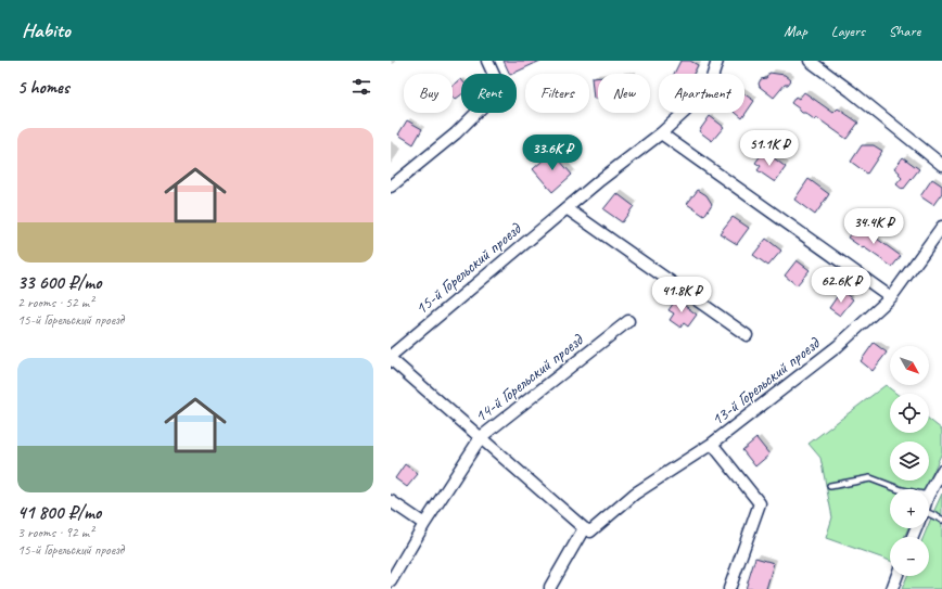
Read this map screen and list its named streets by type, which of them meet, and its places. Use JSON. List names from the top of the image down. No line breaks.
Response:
{"streets":{"street":["15-й Горельский проезд","14-й Горельский проезд","13-й Горельский проезд"]},"north":"bottom right","page":{"header":"Habito","nav":["Map","Layers","Share"],"heading":"5 homes","chip":["Buy","Rent","Filters","New","Apartment"],"list":[{"name":"33 600 ₽/mo","note":"2 rooms · 52 m² · 15-й Горельский проезд"},{"name":"41 800 ₽/mo","note":"3 rooms · 92 m² · 15-й Горельский проезд"}],"price":["51.1K ₽","33.6K ₽","34.4K ₽","62.6K ₽","41.8K ₽"],"map_buttons":["+","−"]}}
